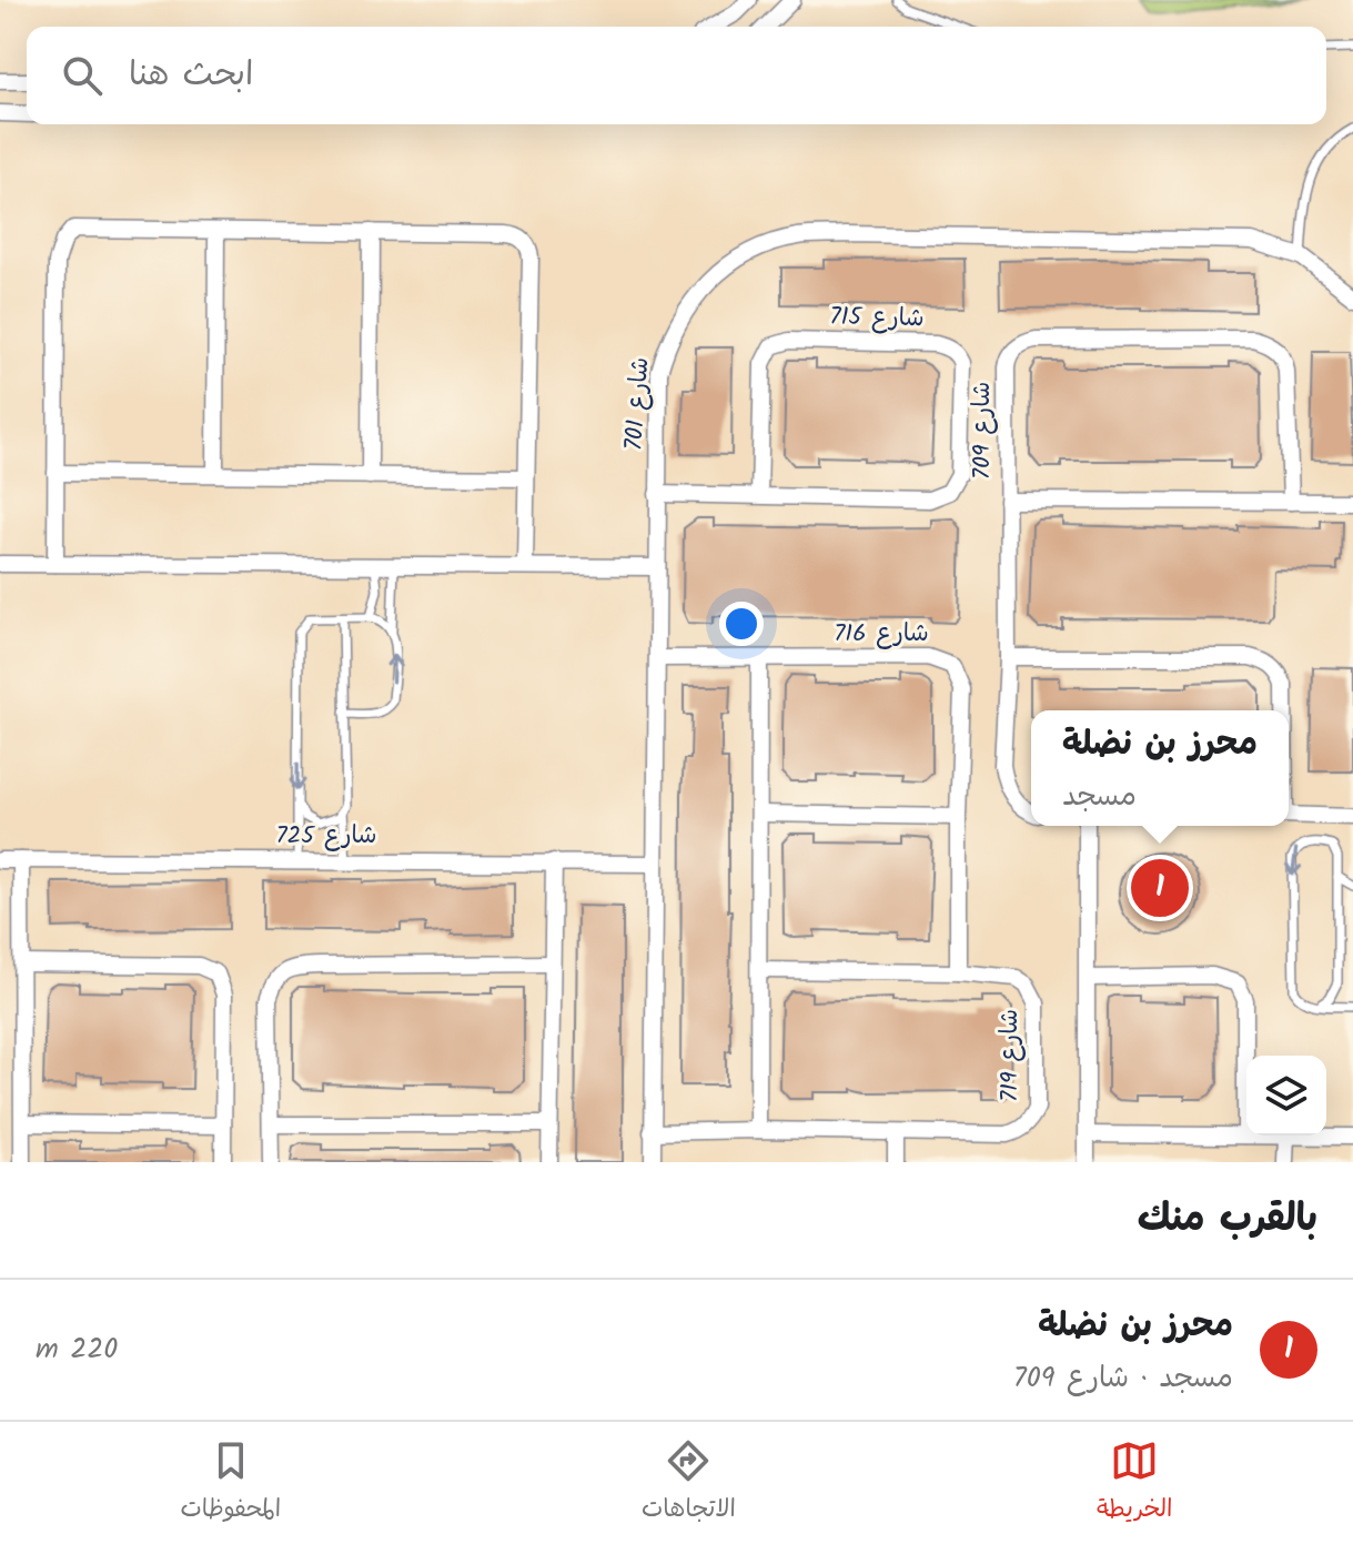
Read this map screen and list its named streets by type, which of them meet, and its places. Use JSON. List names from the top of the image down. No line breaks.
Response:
{"streets":{"street":["شارع 715","شارع 701","شارع 709","شارع 716","شارع 725","شارع 719"]},"crossings":[["شارع 715","شارع 701"],["شارع 701","شارع 716"],["شارع 701","شارع 725"],["شارع 701","شارع 719"],["شارع 716","شارع 719"]],"page":{"search":"ابحث هنا","popup":["محرز بن نضلة","مسجد"],"pins":"1","heading":"بالقرب منك","list":[{"mark":"1","name":"محرز بن نضلة","note":"مسجد · شارع 709","value":"220 m"}],"nav":["الخريطة","الاتجاهات","المحفوظات"]}}
